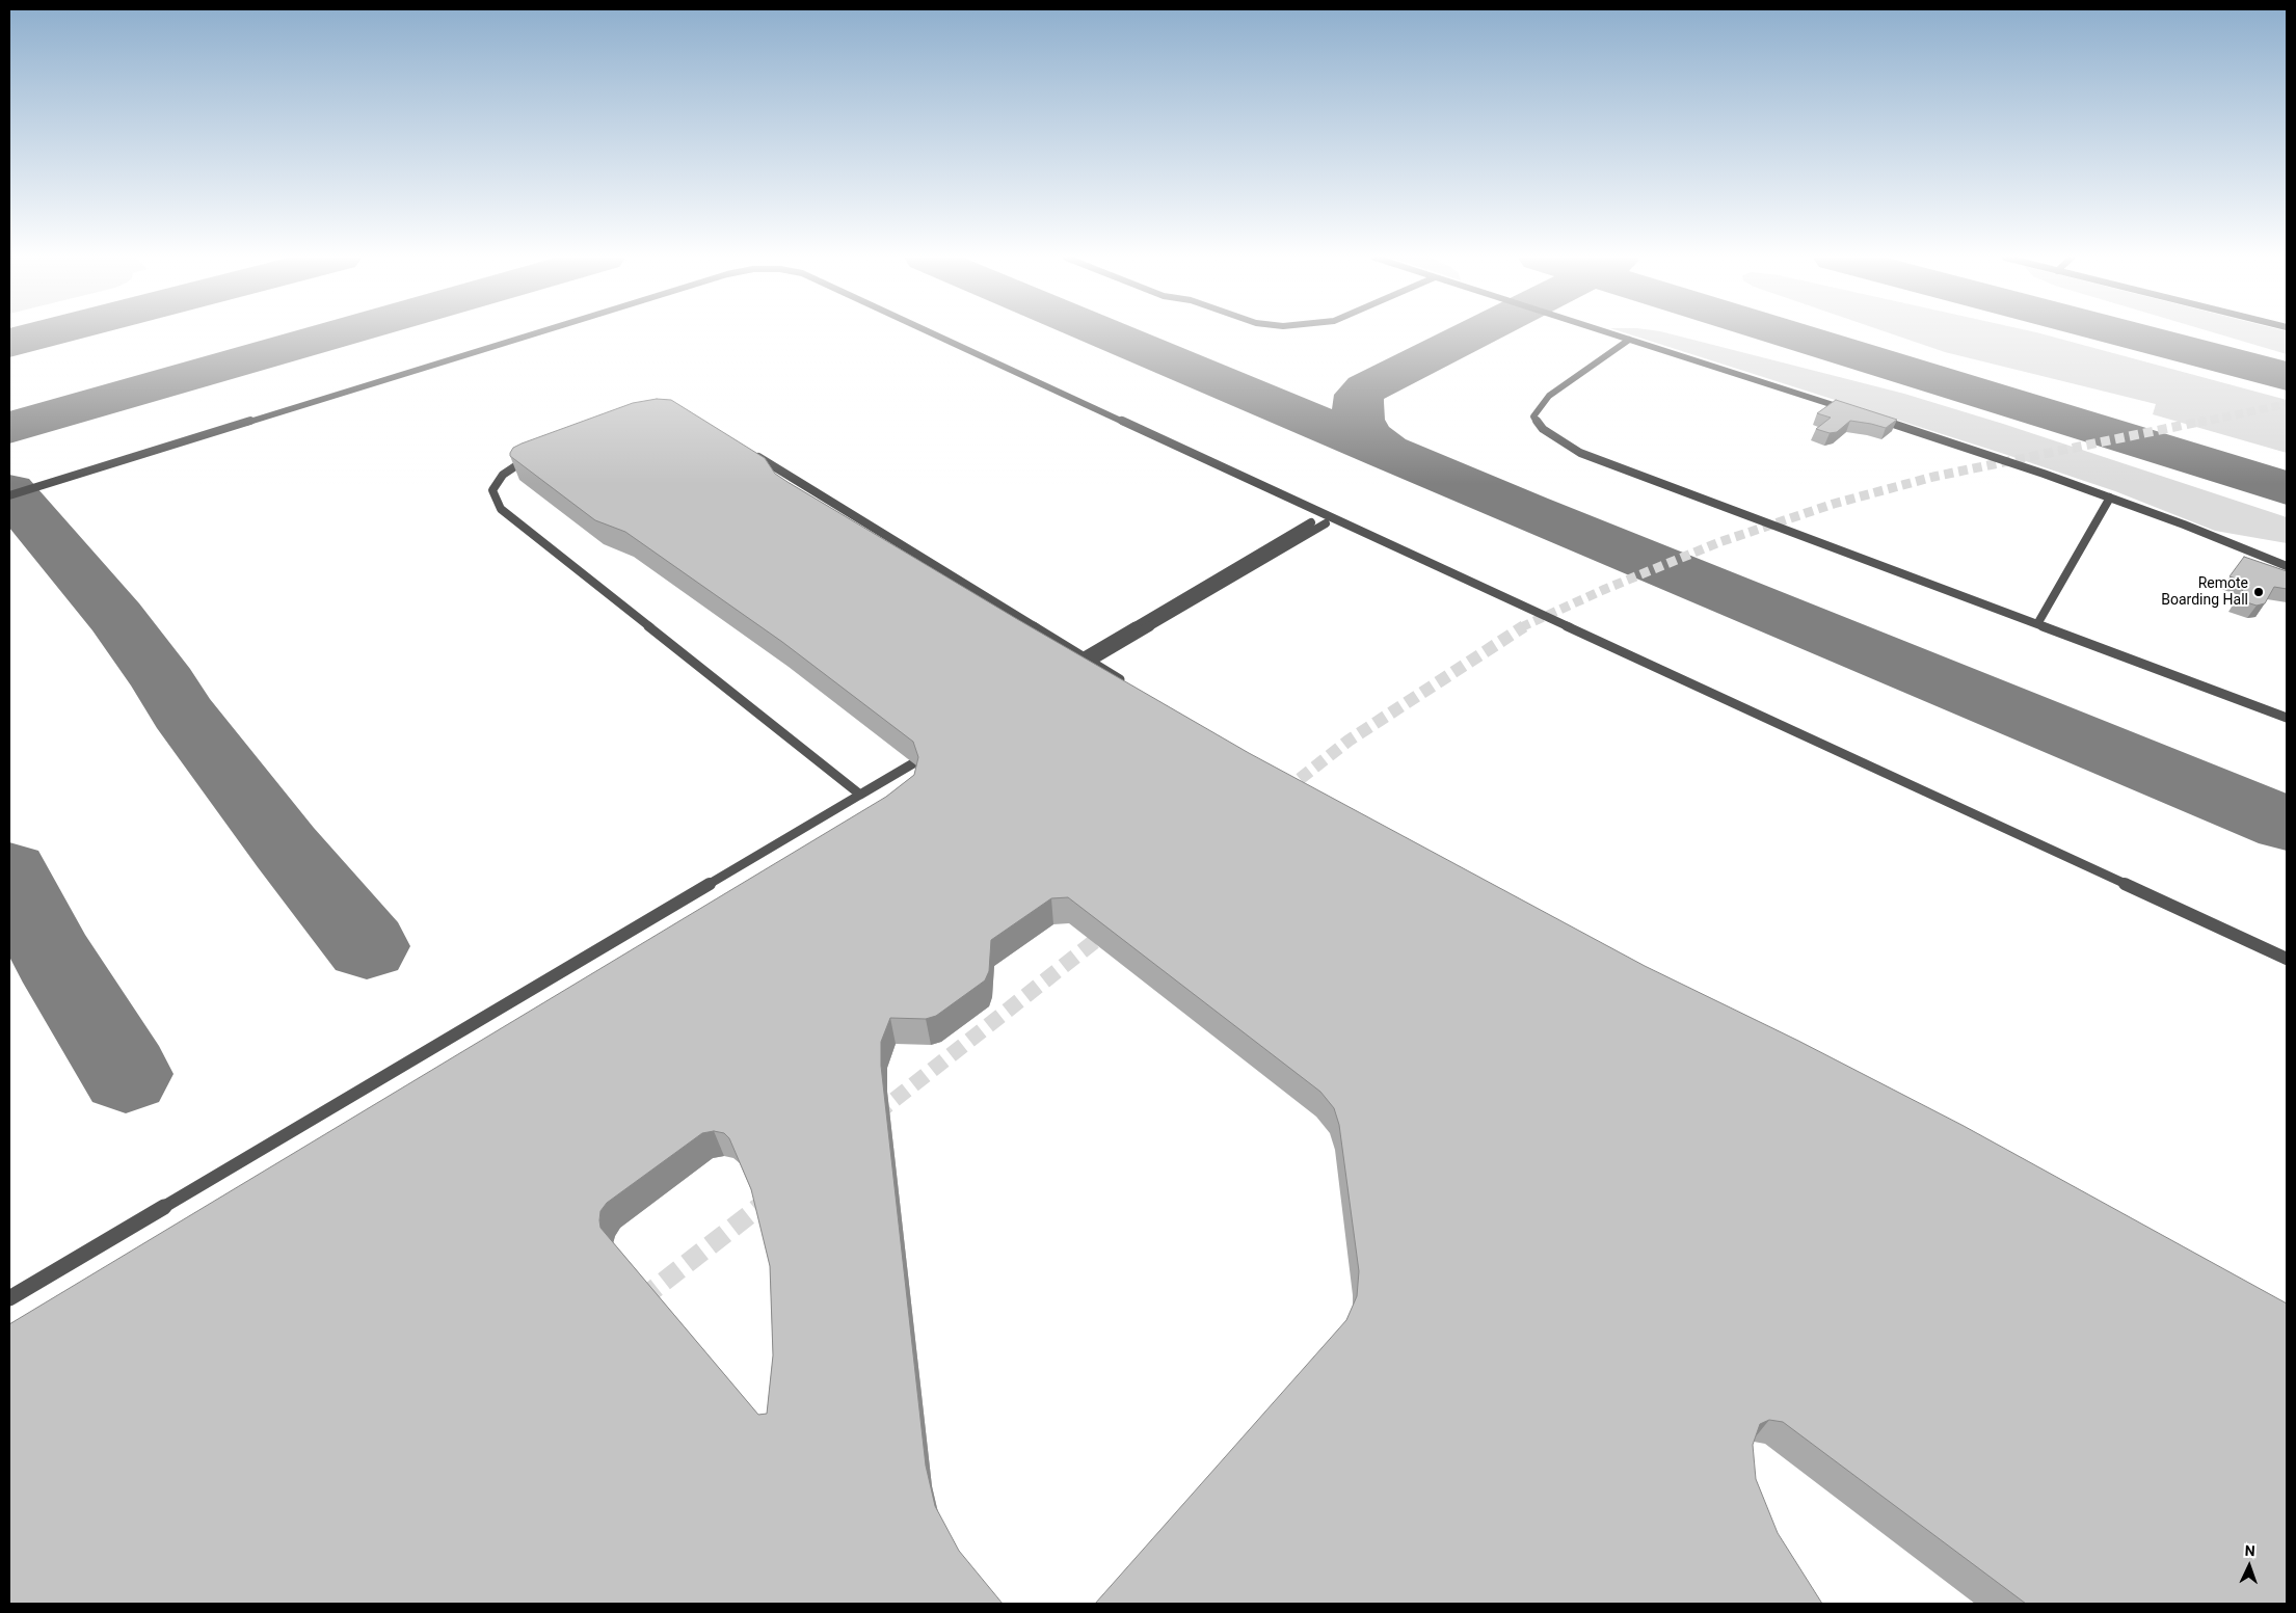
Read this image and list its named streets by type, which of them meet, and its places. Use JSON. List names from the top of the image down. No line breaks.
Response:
{"places":["Remote Boarding Hall"],"north":"top"}
